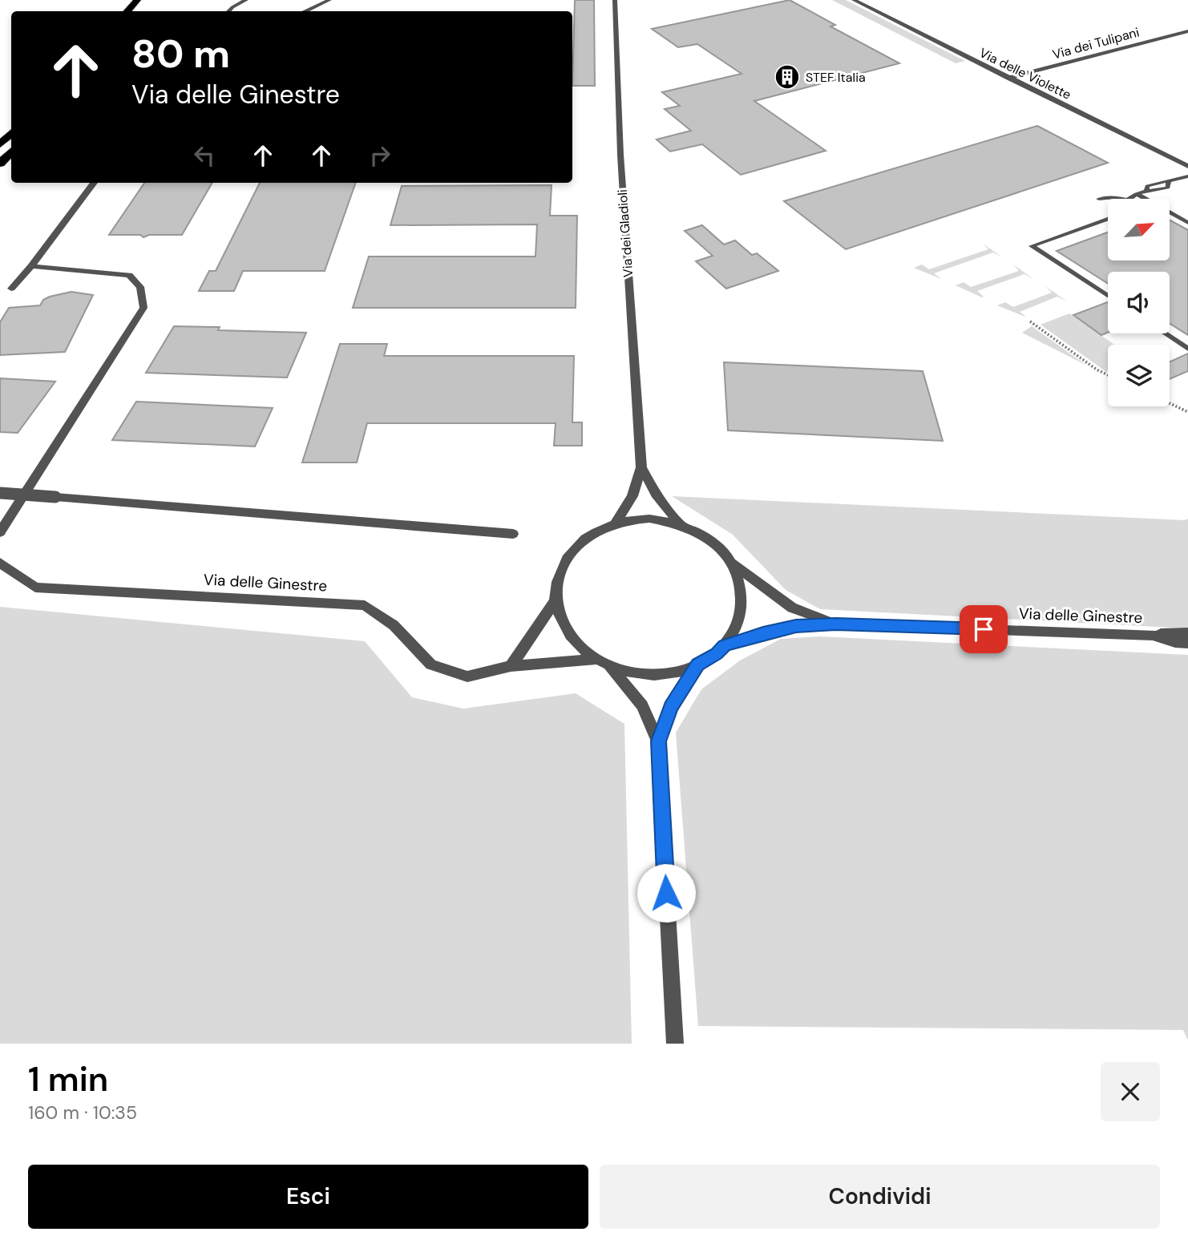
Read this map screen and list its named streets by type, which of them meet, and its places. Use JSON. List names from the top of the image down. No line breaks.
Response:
{"streets":{"street":["Via dei Tulipani","Via delle Violette","Via dei Gladioli","Via delle Ginestre"]},"crossings":[["Via dei Tulipani","Via delle Violette"],["Via dei Gladioli","Via delle Ginestre"]],"places":{"building":["STEF Italia"]},"north":"top right","page":{"turn":["80 m","Via delle Ginestre"],"heading":["1 min","160 m · 10:35"],"buttons":["Esci","Condividi"]}}
